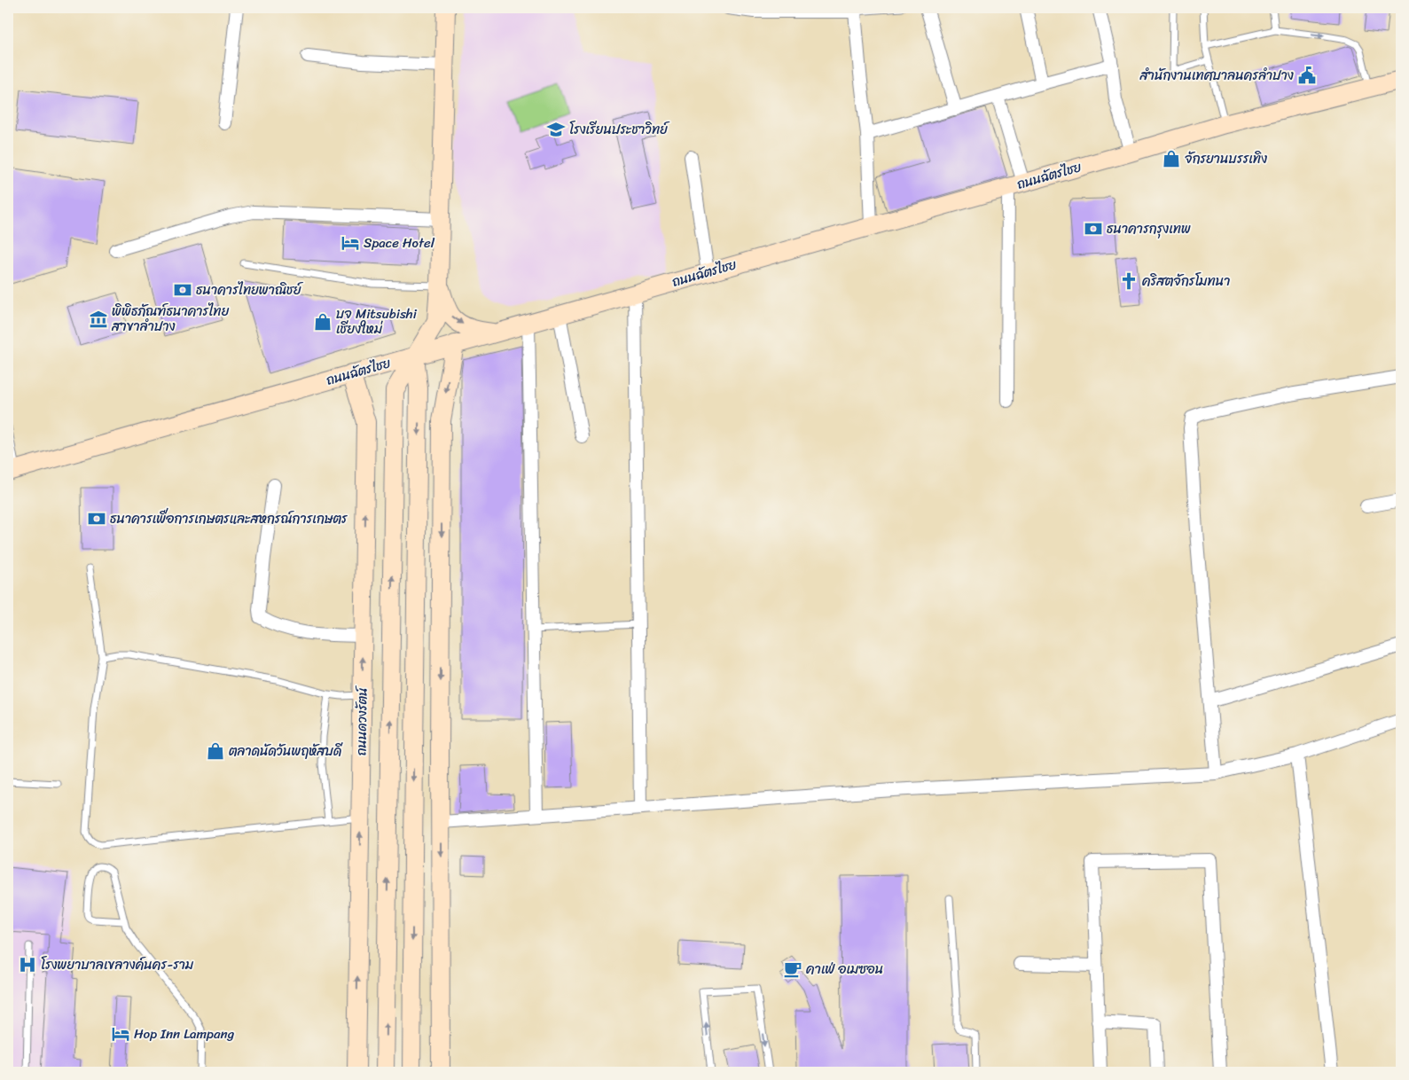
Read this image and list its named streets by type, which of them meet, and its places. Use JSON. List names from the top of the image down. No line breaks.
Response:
{"streets":{"main road":["ถนนฉัตรไชย","ถนนดวงรัตน์"]},"crossings":[["ถนนฉัตรไชย","ถนนดวงรัตน์"]],"places":{"public building":["สำนักงานเทศบาลนครลำปาง"],"school or university":["โรงเรียนประชาวิทย์"],"shop":["จักรยานบรรเทิง","บจ Mitsubishi เชียงใหม่","ตลาดนัดวันพฤหัสบดี"],"bank":["ธนาคารกรุงเทพ","ธนาคารไทยพาณิชย์","ธนาคารเพื่อการเกษตรและสหกรณ์การเกษตร"],"hotel":["Space Hotel","Hop Inn Lampang"],"church":["คริสตจักรโมทนา"],"museum":["พิพิธภัณฑ์ธนาคารไทย สาขาลำปาง"],"hospital":["โรงพยาบาลเขลางค์นคร-ราม"],"cafe":["คาเฟ่ อเมซอน"]}}
